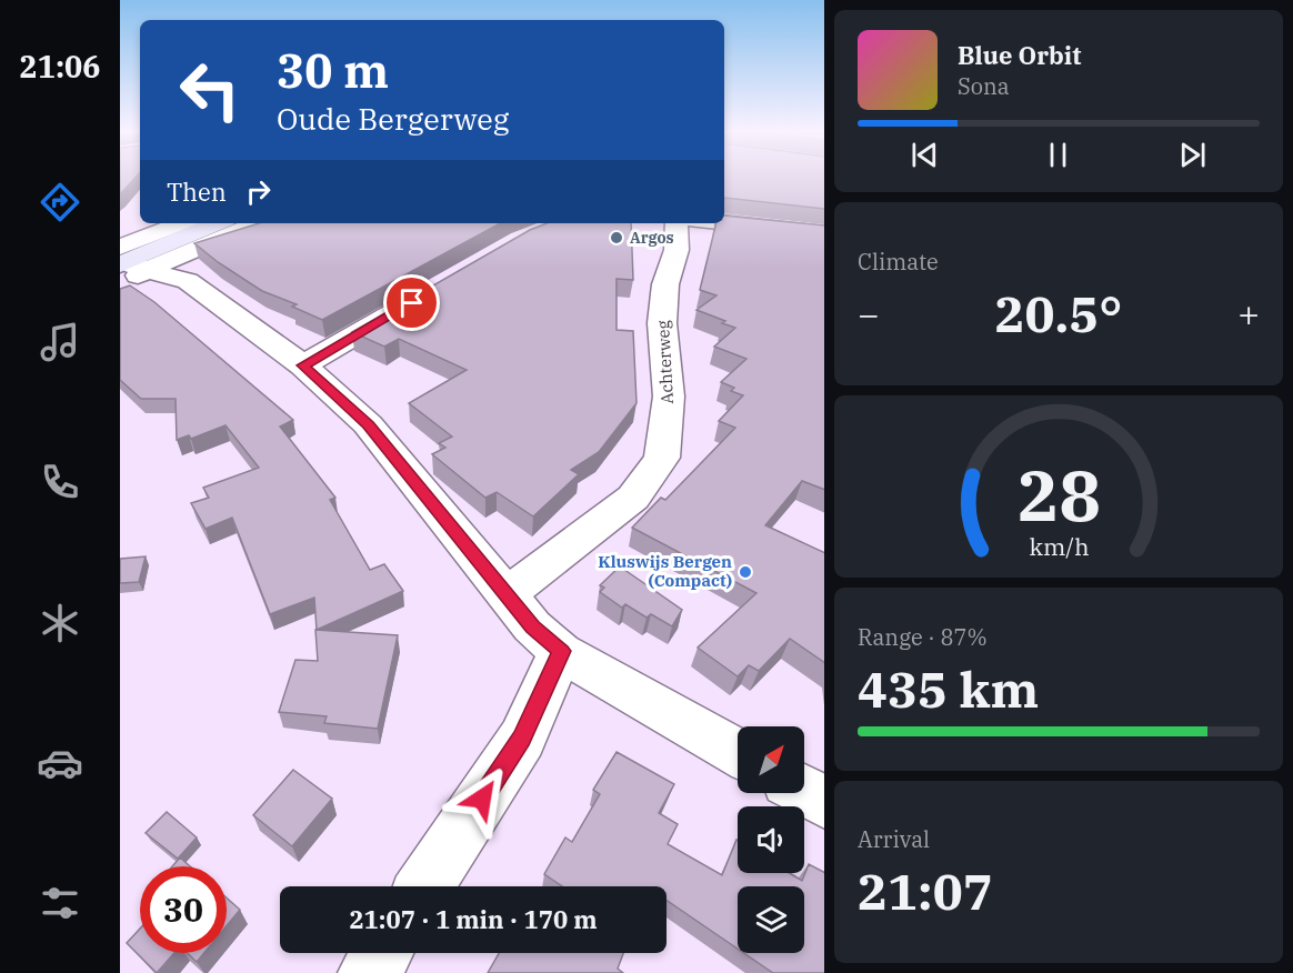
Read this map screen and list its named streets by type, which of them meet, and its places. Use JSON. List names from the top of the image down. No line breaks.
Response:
{"streets":{"street":["Achterweg"]},"places":["Argos","Kluswijs Bergen (Compact)"],"north":"top right","page":{"tabs":"21:06","turn":["30 m","Oude Bergerweg"],"song":["Blue Orbit","Sona"],"then":"Then","tile":["Climate",["Range · 87%","435 km"],["Arrival","21:07"]],"heat":["−","20.5°","+"],"limit":"30","trip":"21:07 · 1 min · 170 m","gauge":["28","km/h"]}}
